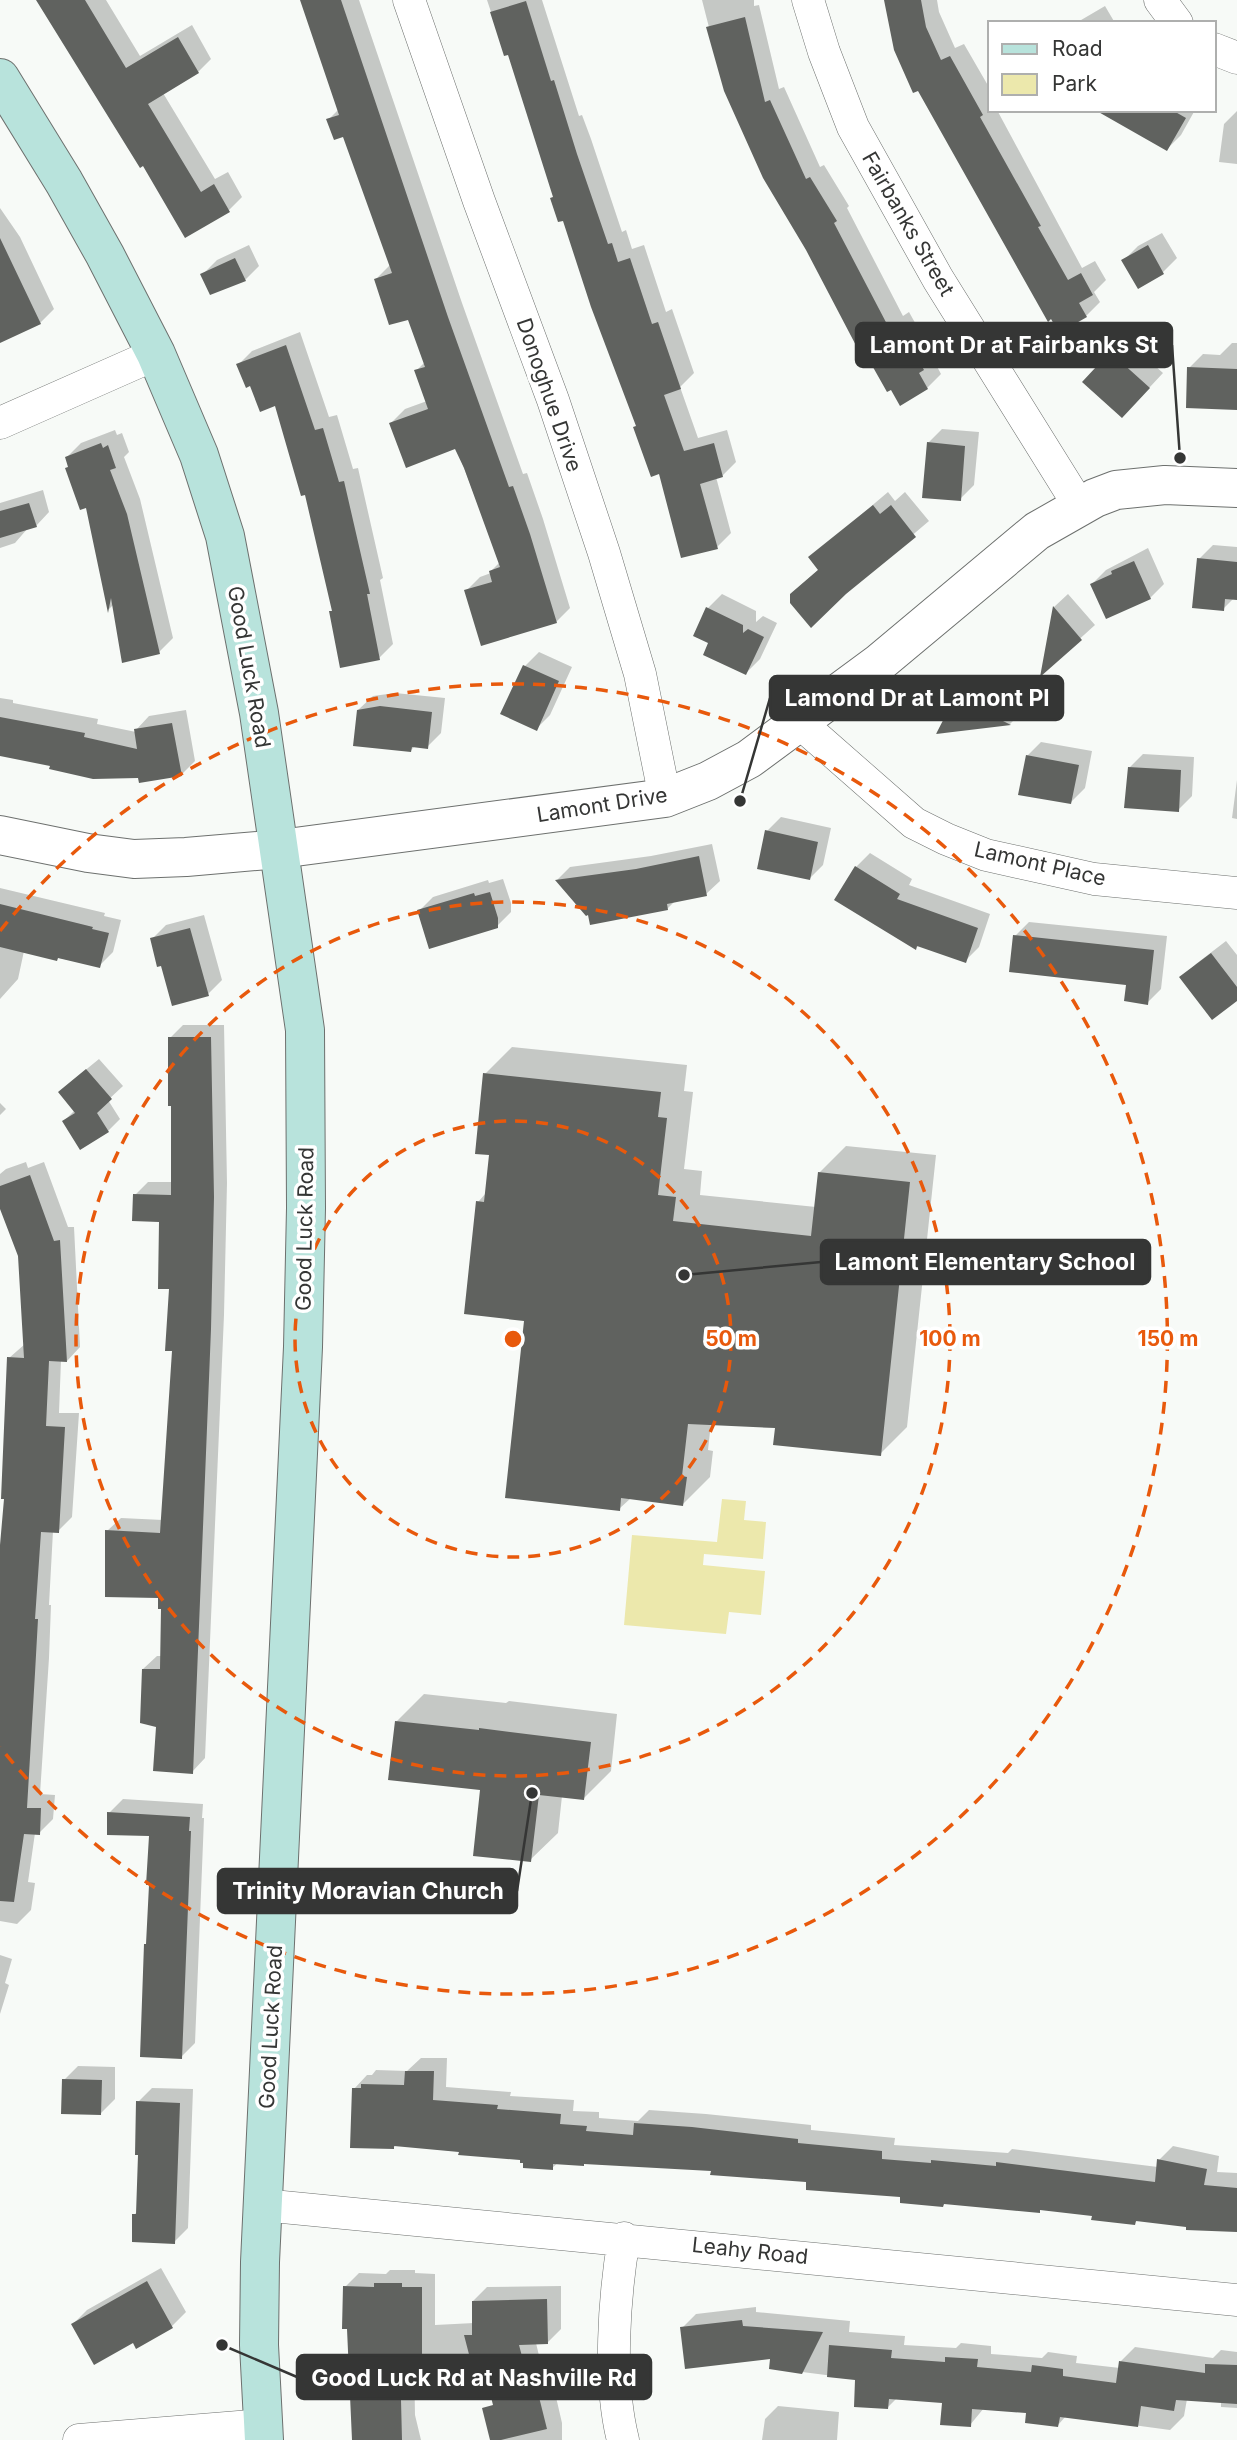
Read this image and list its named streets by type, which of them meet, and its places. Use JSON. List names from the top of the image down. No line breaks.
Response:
{"streets":{"main road":["Good Luck Road"],"street":["Fairbanks Street","Donoghue Drive","Lamont Drive","Lamont Place","Leahy Road"]},"crossings":[["Fairbanks Street","Lamont Drive"],["Donoghue Drive","Lamont Drive"],["Good Luck Road","Lamont Drive"],["Good Luck Road","Leahy Road"],["Lamont Drive","Lamont Place"]],"places":["Lamont Dr at Fairbanks St","Lamond Dr at Lamont Pl","Lamont Elementary School","Trinity Moravian Church","Good Luck Rd at Nashville Rd"],"legend":["Road","Park"],"rings":["50 m","100 m","150 m"]}
